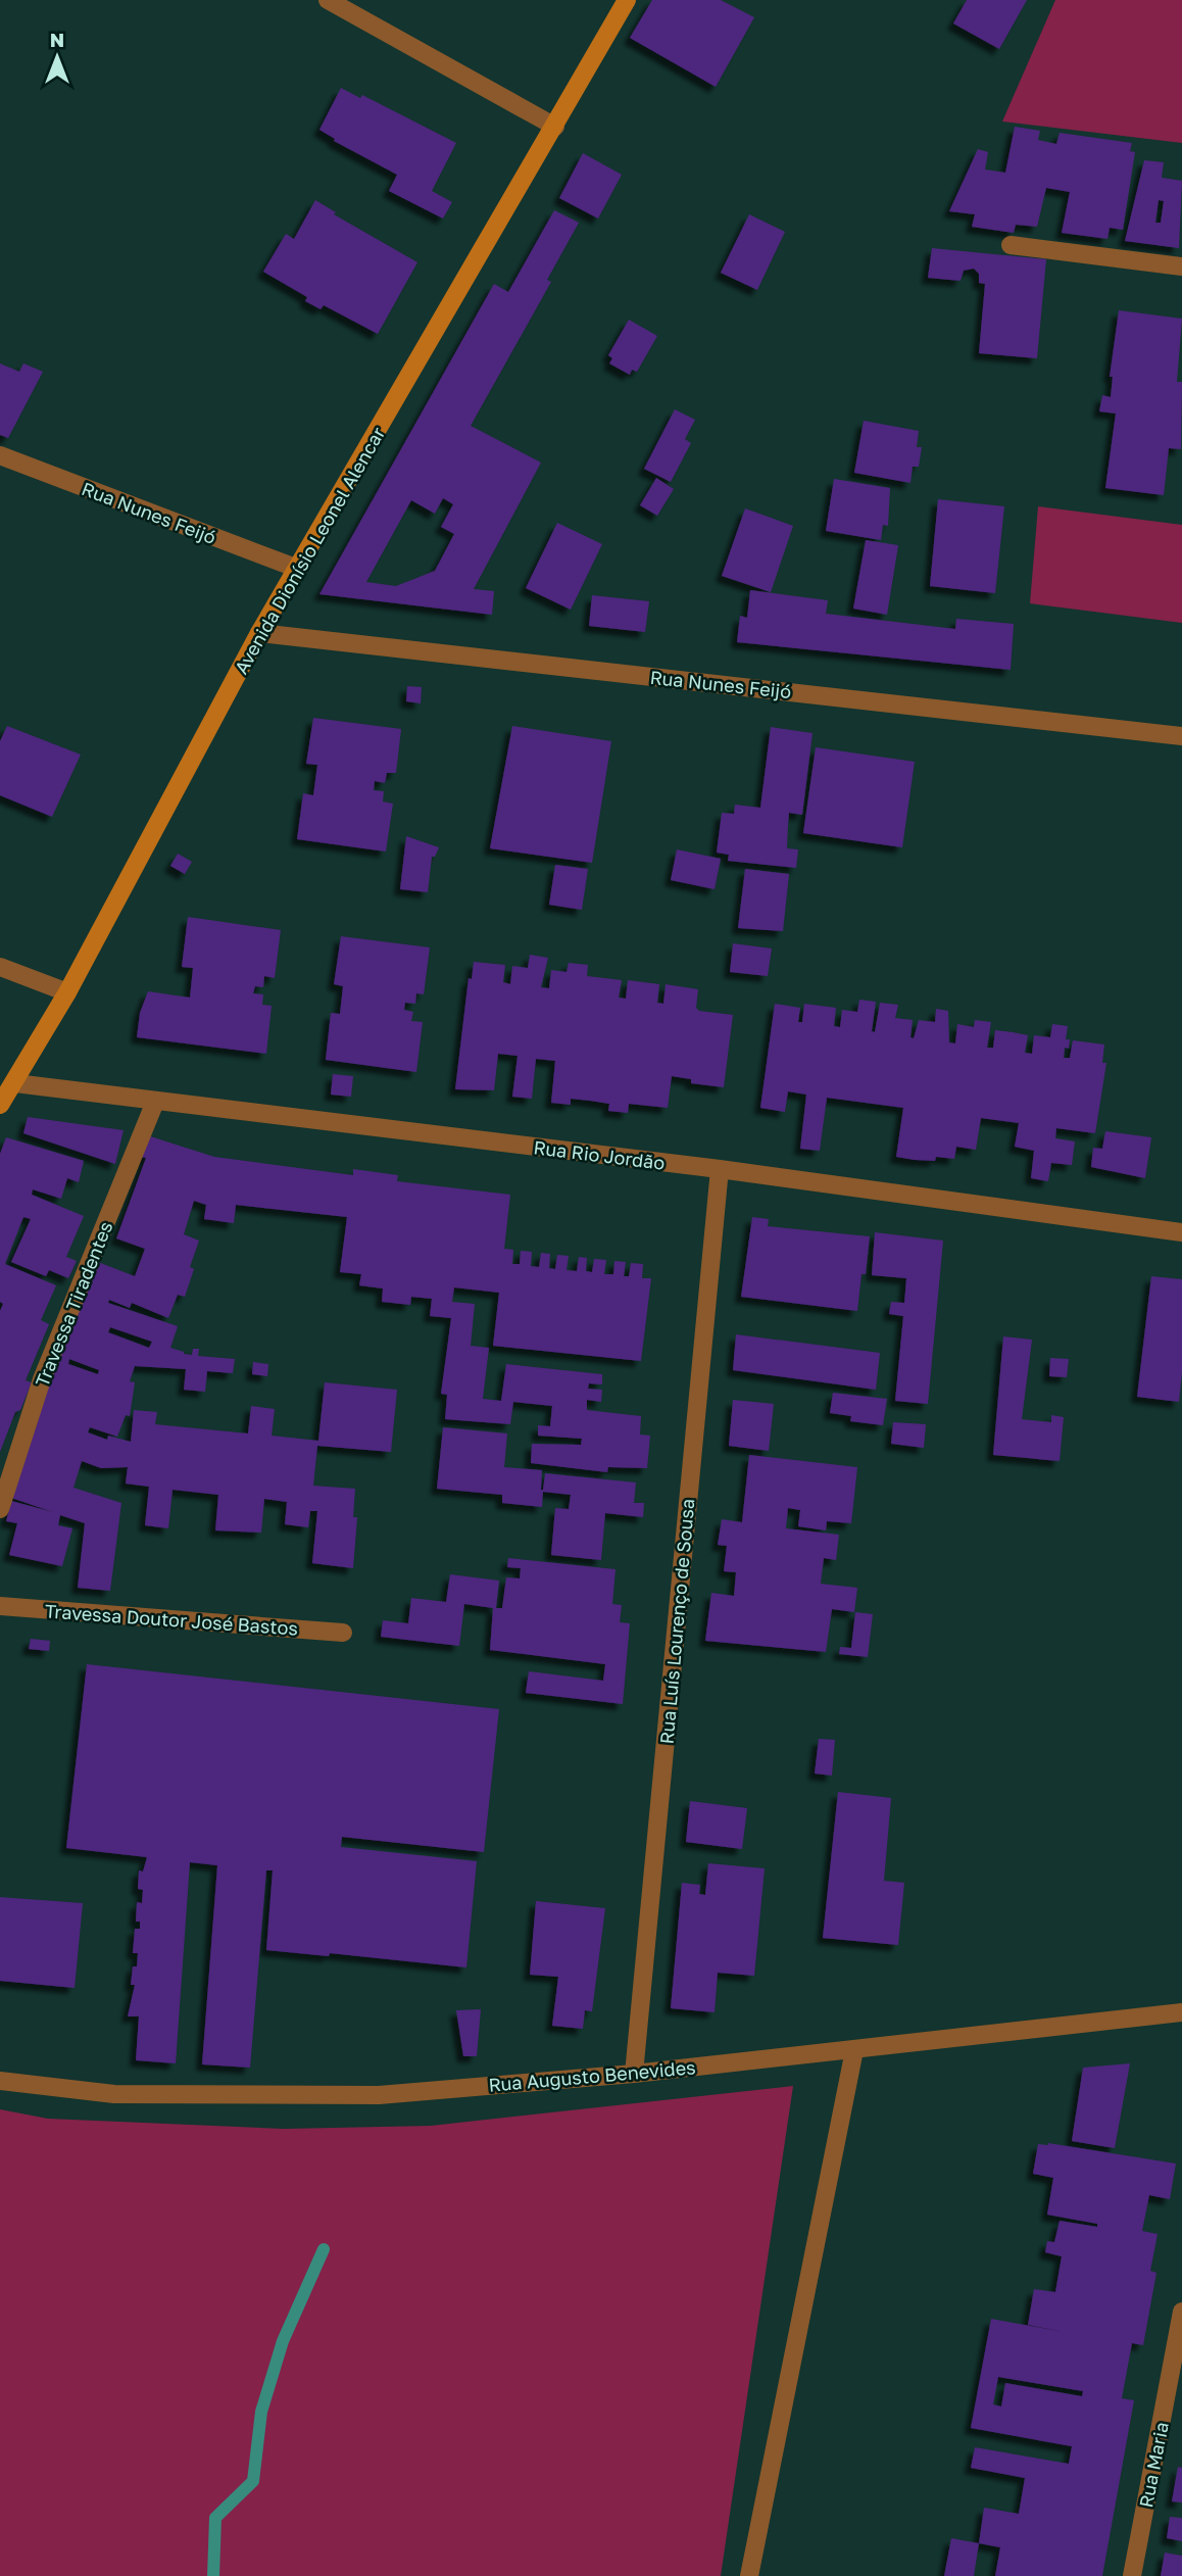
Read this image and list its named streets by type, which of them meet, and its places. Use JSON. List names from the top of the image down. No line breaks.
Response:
{"streets":{"main road":["Avenida Dionísio Leonel Alencar"],"street":["Rua Nunes Feijó","Rua Rio Jordão","Travessa Tiradentes","Travessa Doutor José Bastos","Rua Luís Lourenço de Sousa","Rua Augusto Benevides","Rua Maria"]},"crossings":[["Rua Nunes Feijó","Avenida Dionísio Leonel Alencar"],["Avenida Dionísio Leonel Alencar","Rua Rio Jordão"],["Rua Rio Jordão","Travessa Tiradentes"],["Rua Rio Jordão","Rua Luís Lourenço de Sousa"],["Rua Luís Lourenço de Sousa","Rua Augusto Benevides"]],"north":"top"}
